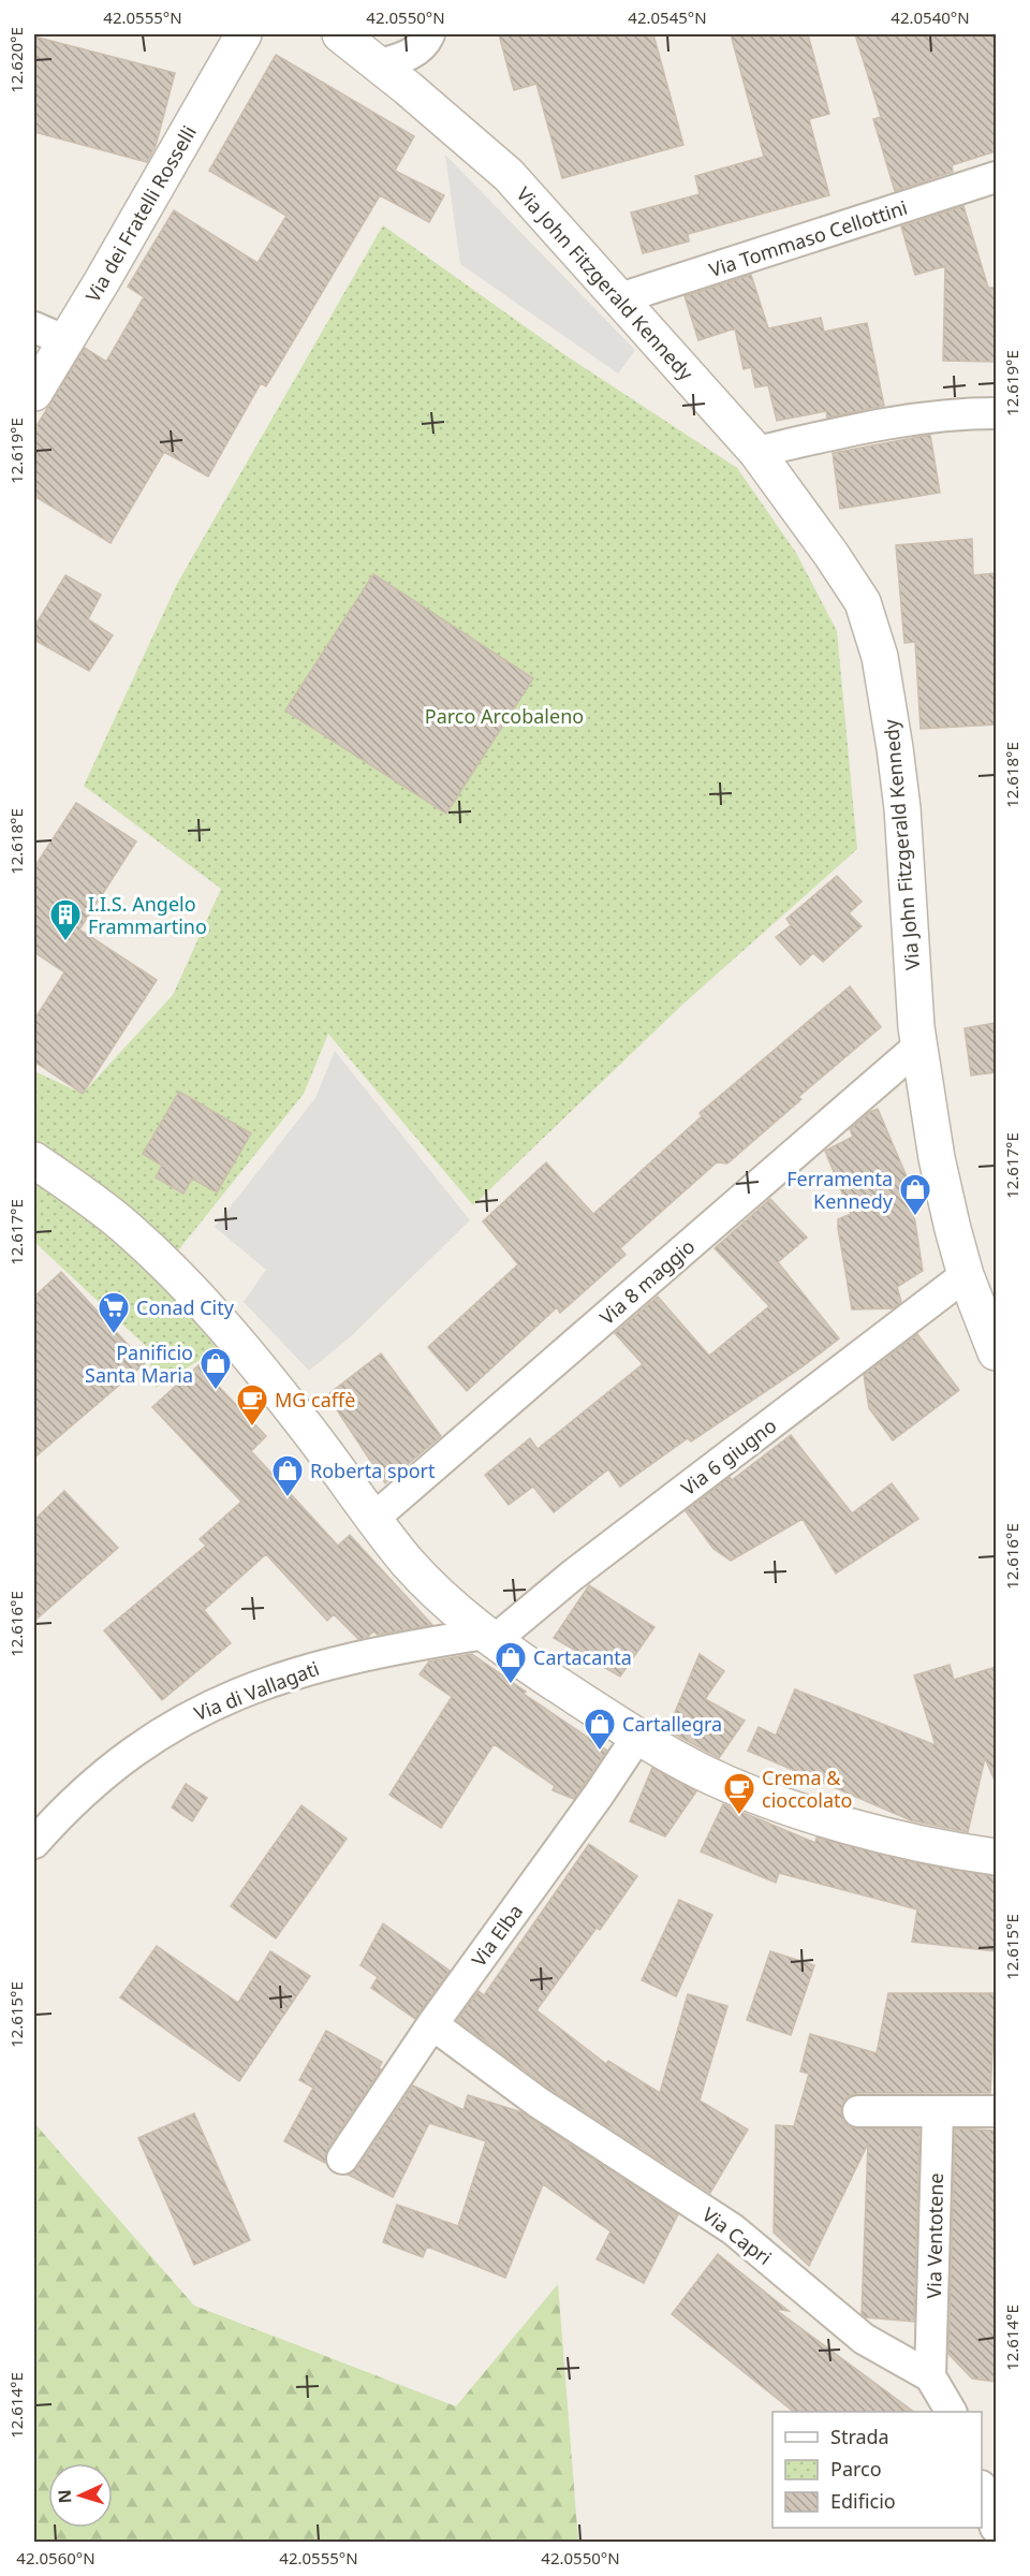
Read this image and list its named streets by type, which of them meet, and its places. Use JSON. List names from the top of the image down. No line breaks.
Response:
{"streets":{"street":["Via dei Fratelli Rosselli","Via Tommaso Cellottini","Via John Fitzgerald Kennedy","Via 8 maggio","Via 6 giugno","Via di Vallagati","Via Elba","Via Capri","Via Ventotene"]},"crossings":[["Via Tommaso Cellottini","Via John Fitzgerald Kennedy"],["Via John Fitzgerald Kennedy","Via 8 maggio"],["Via John Fitzgerald Kennedy","Via 6 giugno"],["Via 6 giugno","Via di Vallagati"],["Via Elba","Via Capri"],["Via Capri","Via Ventotene"]],"parks":["Parco Arcobaleno"],"places":{"building":["I.I.S. Angelo Frammartino"],"shop":["Ferramenta Kennedy","Panificio Santa Maria","Roberta sport","Cartacanta","Cartallegra"],"supermarket":["Conad City"],"cafe":["MG caffè","Crema & cioccolato"]},"legend":["Strada","Parco","Edificio"],"north":"left","coordinates":["42.0555°N","42.0550°N","42.0545°N","42.0540°N","12.620°E","12.619°E","12.618°E","12.617°E","12.616°E","12.615°E","12.614°E","42.0560°N"]}
